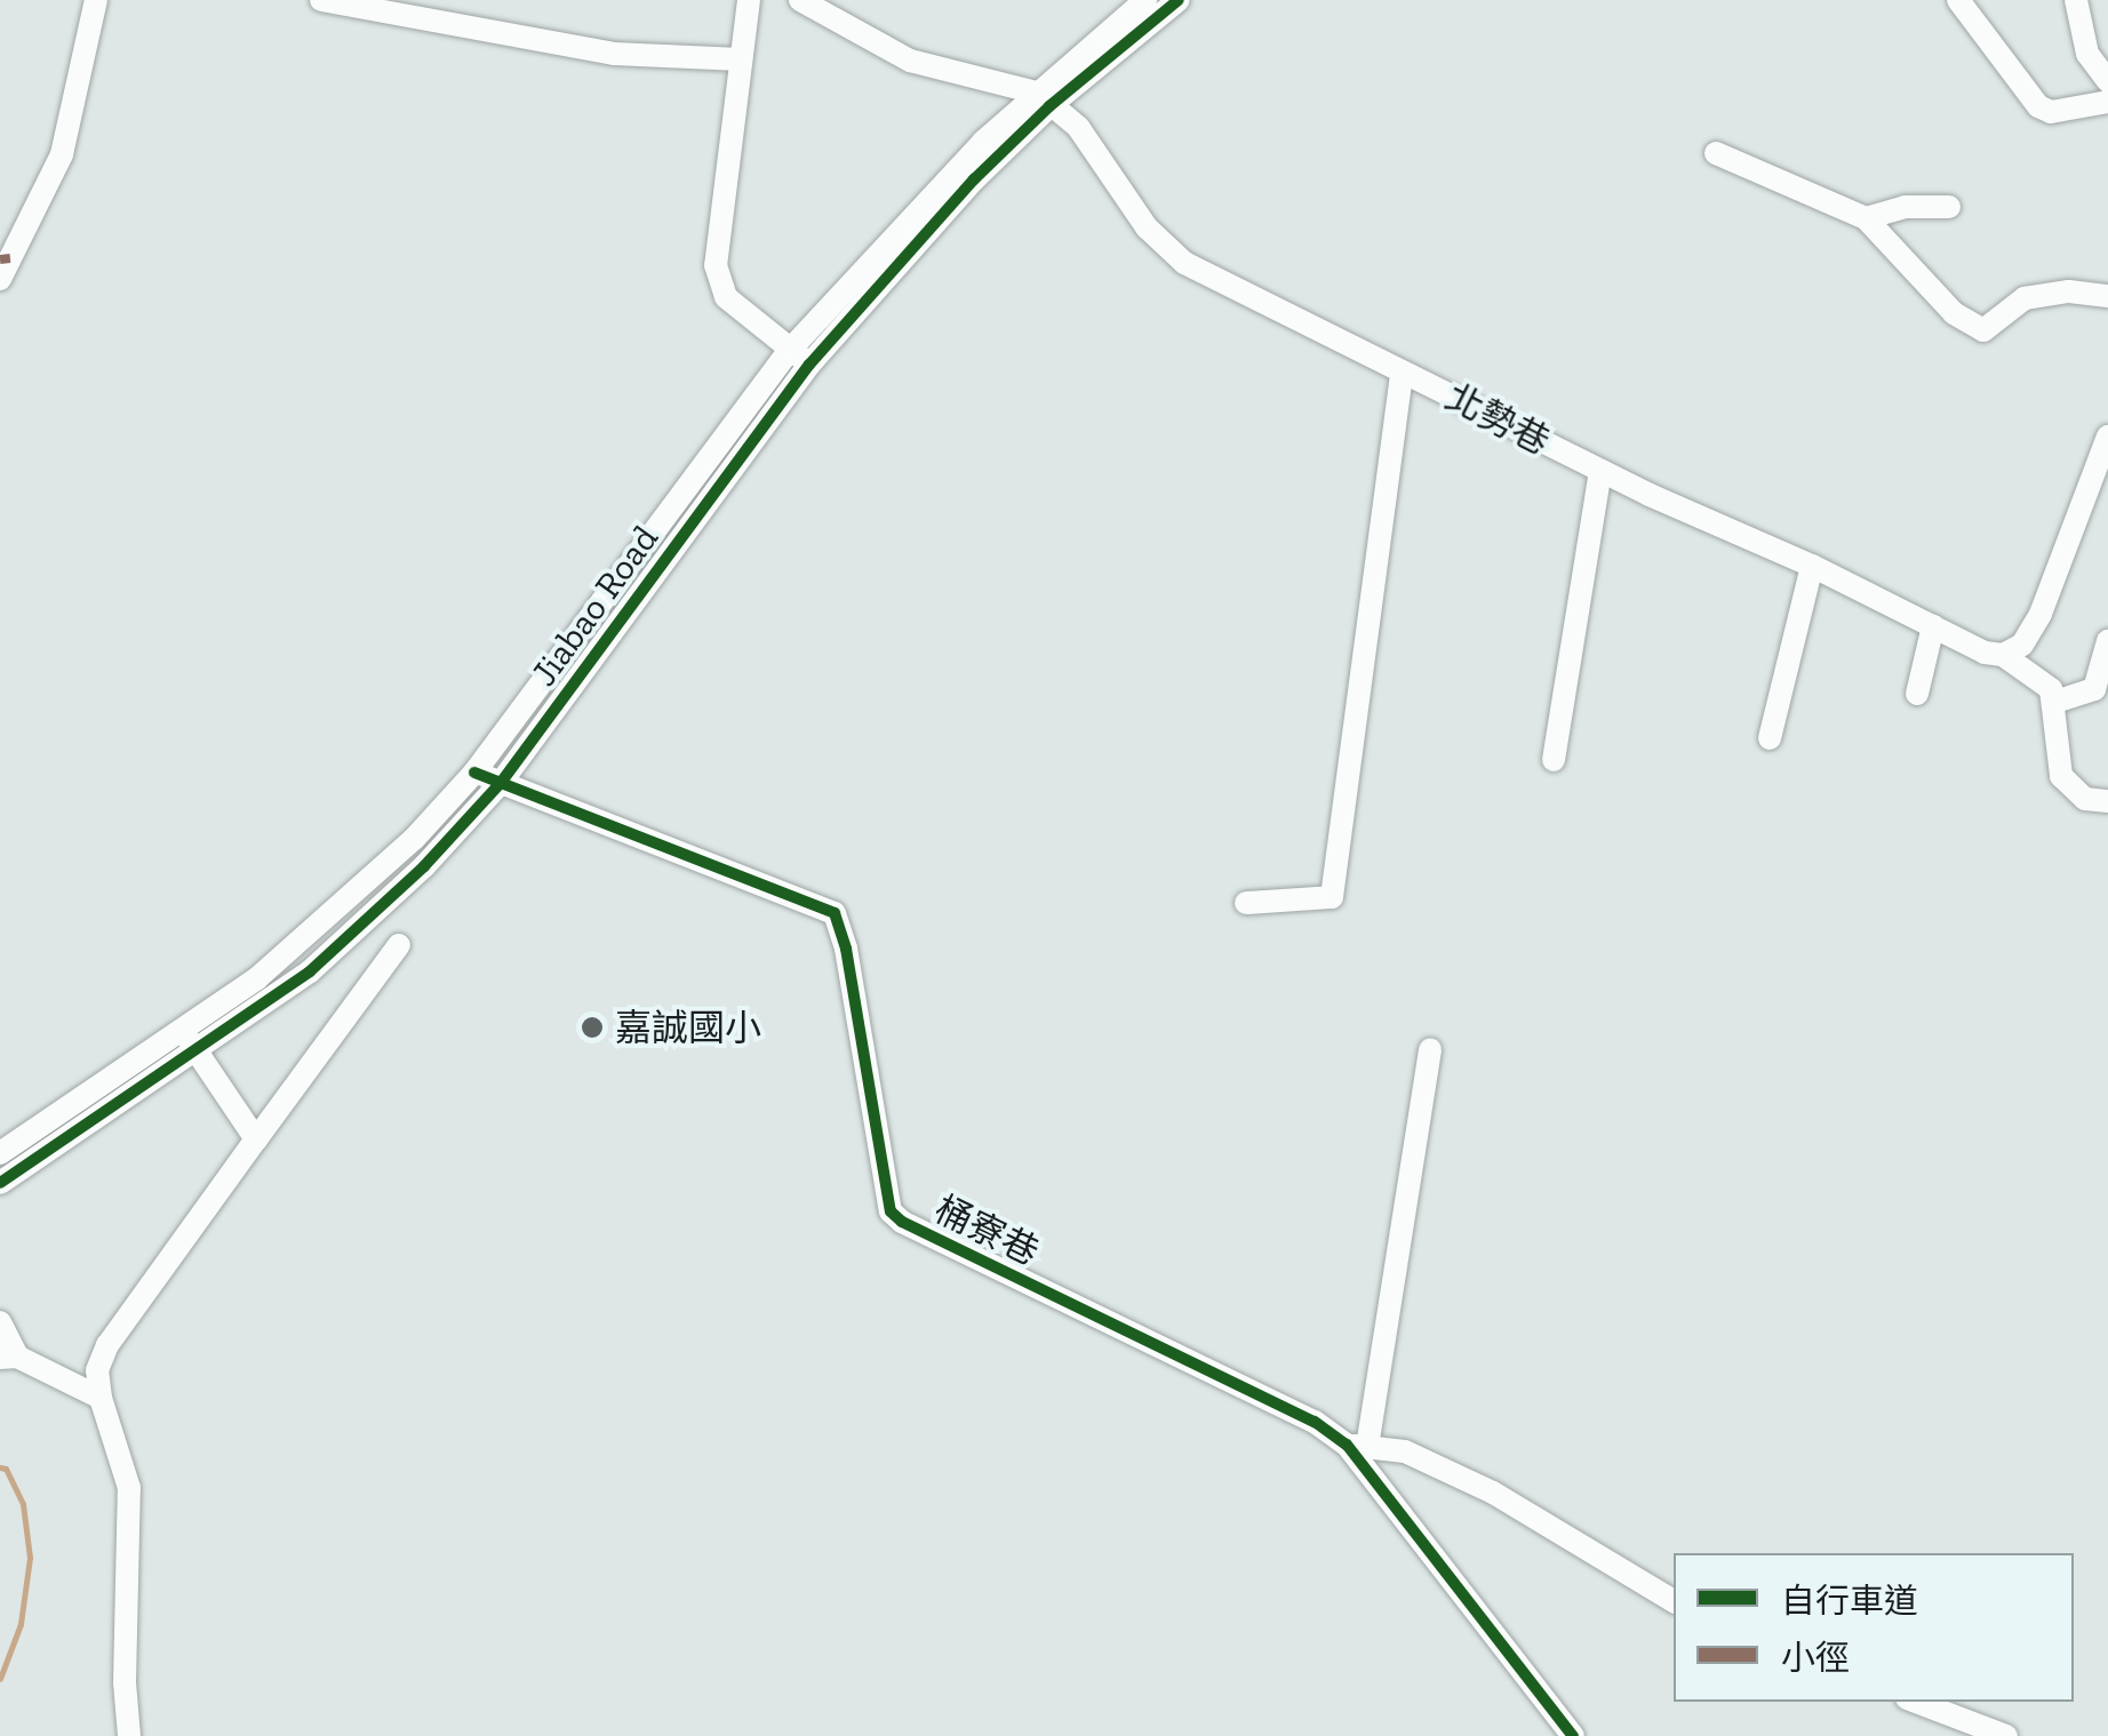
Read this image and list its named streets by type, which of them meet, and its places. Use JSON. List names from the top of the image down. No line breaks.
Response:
{"streets":{"street":["北勢巷","Jiabao Road","桶寮巷"]},"crossings":[["北勢巷","Jiabao Road"],["Jiabao Road","桶寮巷"]],"places":["嘉誠國小"],"legend":["自行車道","小徑"]}
